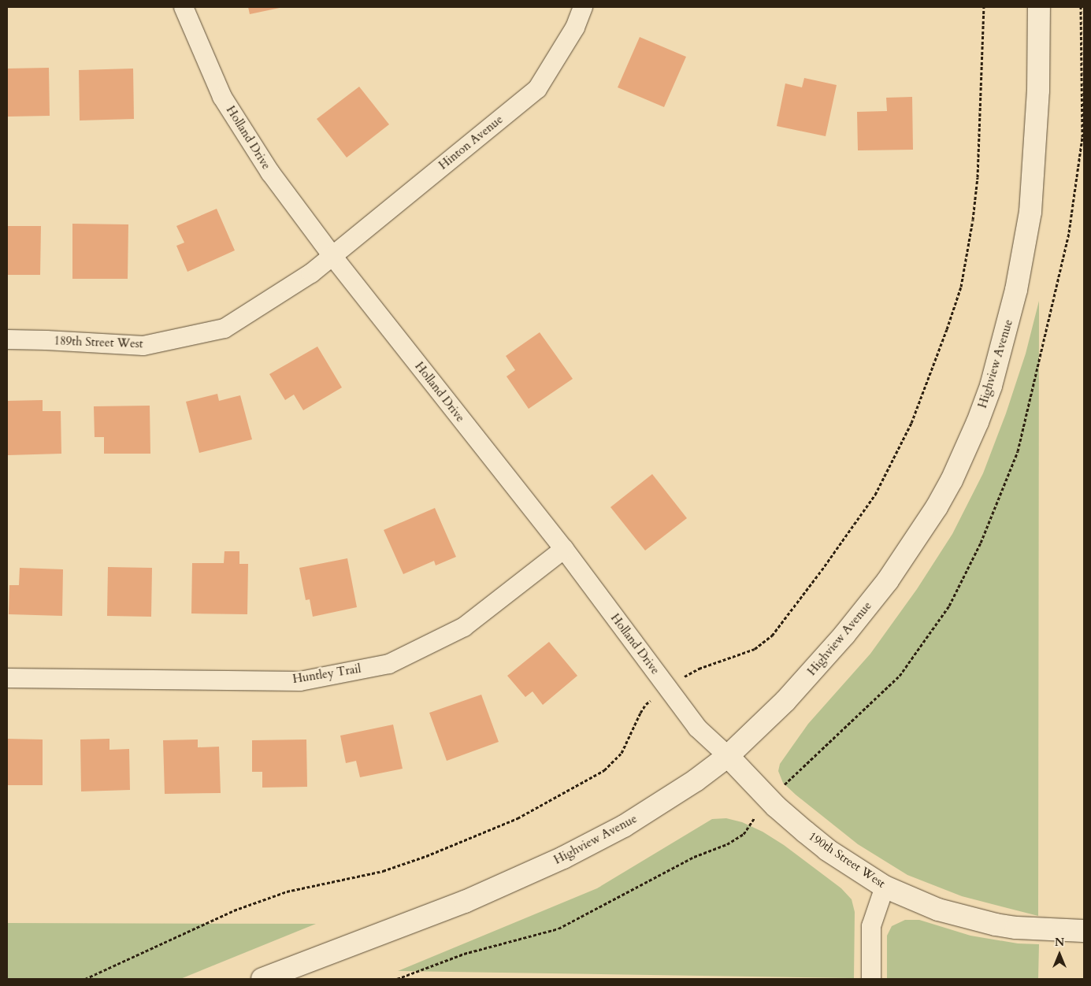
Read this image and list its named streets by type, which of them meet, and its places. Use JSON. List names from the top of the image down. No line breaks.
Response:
{"streets":{"street":["Holland Drive","Hinton Avenue","189th Street West","Highview Avenue","Huntley Trail","190th Street West"]},"crossings":[["Holland Drive","Hinton Avenue"],["Holland Drive","189th Street West"],["Holland Drive","Highview Avenue"],["Holland Drive","Huntley Trail"],["Holland Drive","190th Street West"],["Hinton Avenue","189th Street West"],["Highview Avenue","190th Street West"]],"north":"top"}
